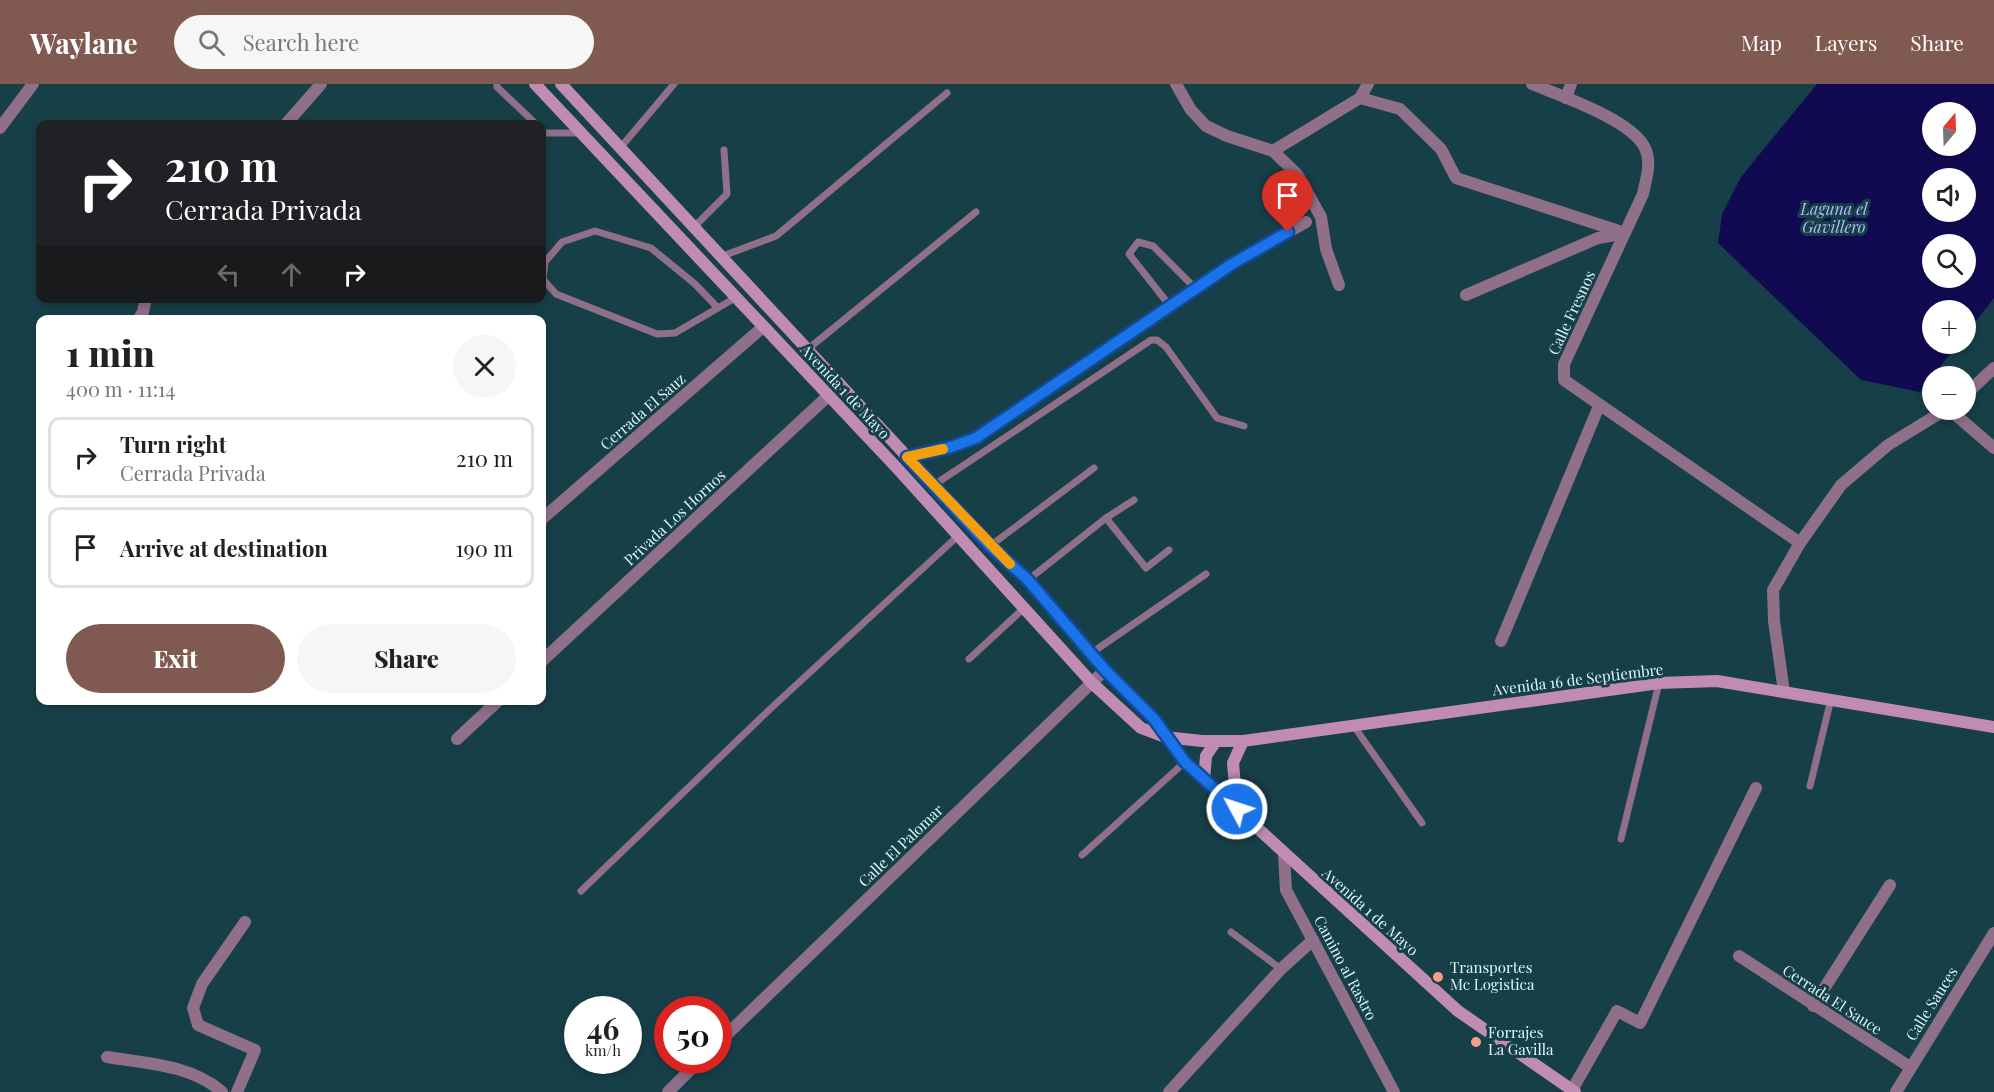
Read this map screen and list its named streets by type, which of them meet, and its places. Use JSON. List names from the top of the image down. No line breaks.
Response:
{"streets":{"main road":["Avenida 1 de Mayo","Avenida 16 de Septiembre"],"street":["Calle Fresnos","Cerrada El Sauz","Privada Los Hornos","Calle El Palomar","Camino al Rastro","Cerrada El Sauce","Calle Sauces"]},"crossings":[["Avenida 1 de Mayo","Cerrada El Sauz"],["Avenida 1 de Mayo","Privada Los Hornos"],["Avenida 1 de Mayo","Avenida 16 de Septiembre"],["Avenida 1 de Mayo","Calle El Palomar"],["Avenida 1 de Mayo","Camino al Rastro"],["Cerrada El Sauce","Calle Sauces"]],"water":["Laguna el Gavillero"],"places":["Transportes Mc Logistica","Forrajes La Gavilla"],"north":"top","page":{"header":"Waylane","search":"Search here","nav":["Map","Layers","Share"],"map_buttons":["+","−"],"turn":["210 m","Cerrada Privada"],"heading":["1 min","400 m · 11:14"],"list":[{"name":"Turn right","note":"Cerrada Privada","value":"210 m"},{"name":"Arrive at destination","value":"190 m"}],"buttons":["Exit","Share"],"speed":"46 km/h","limit":"50"}}
